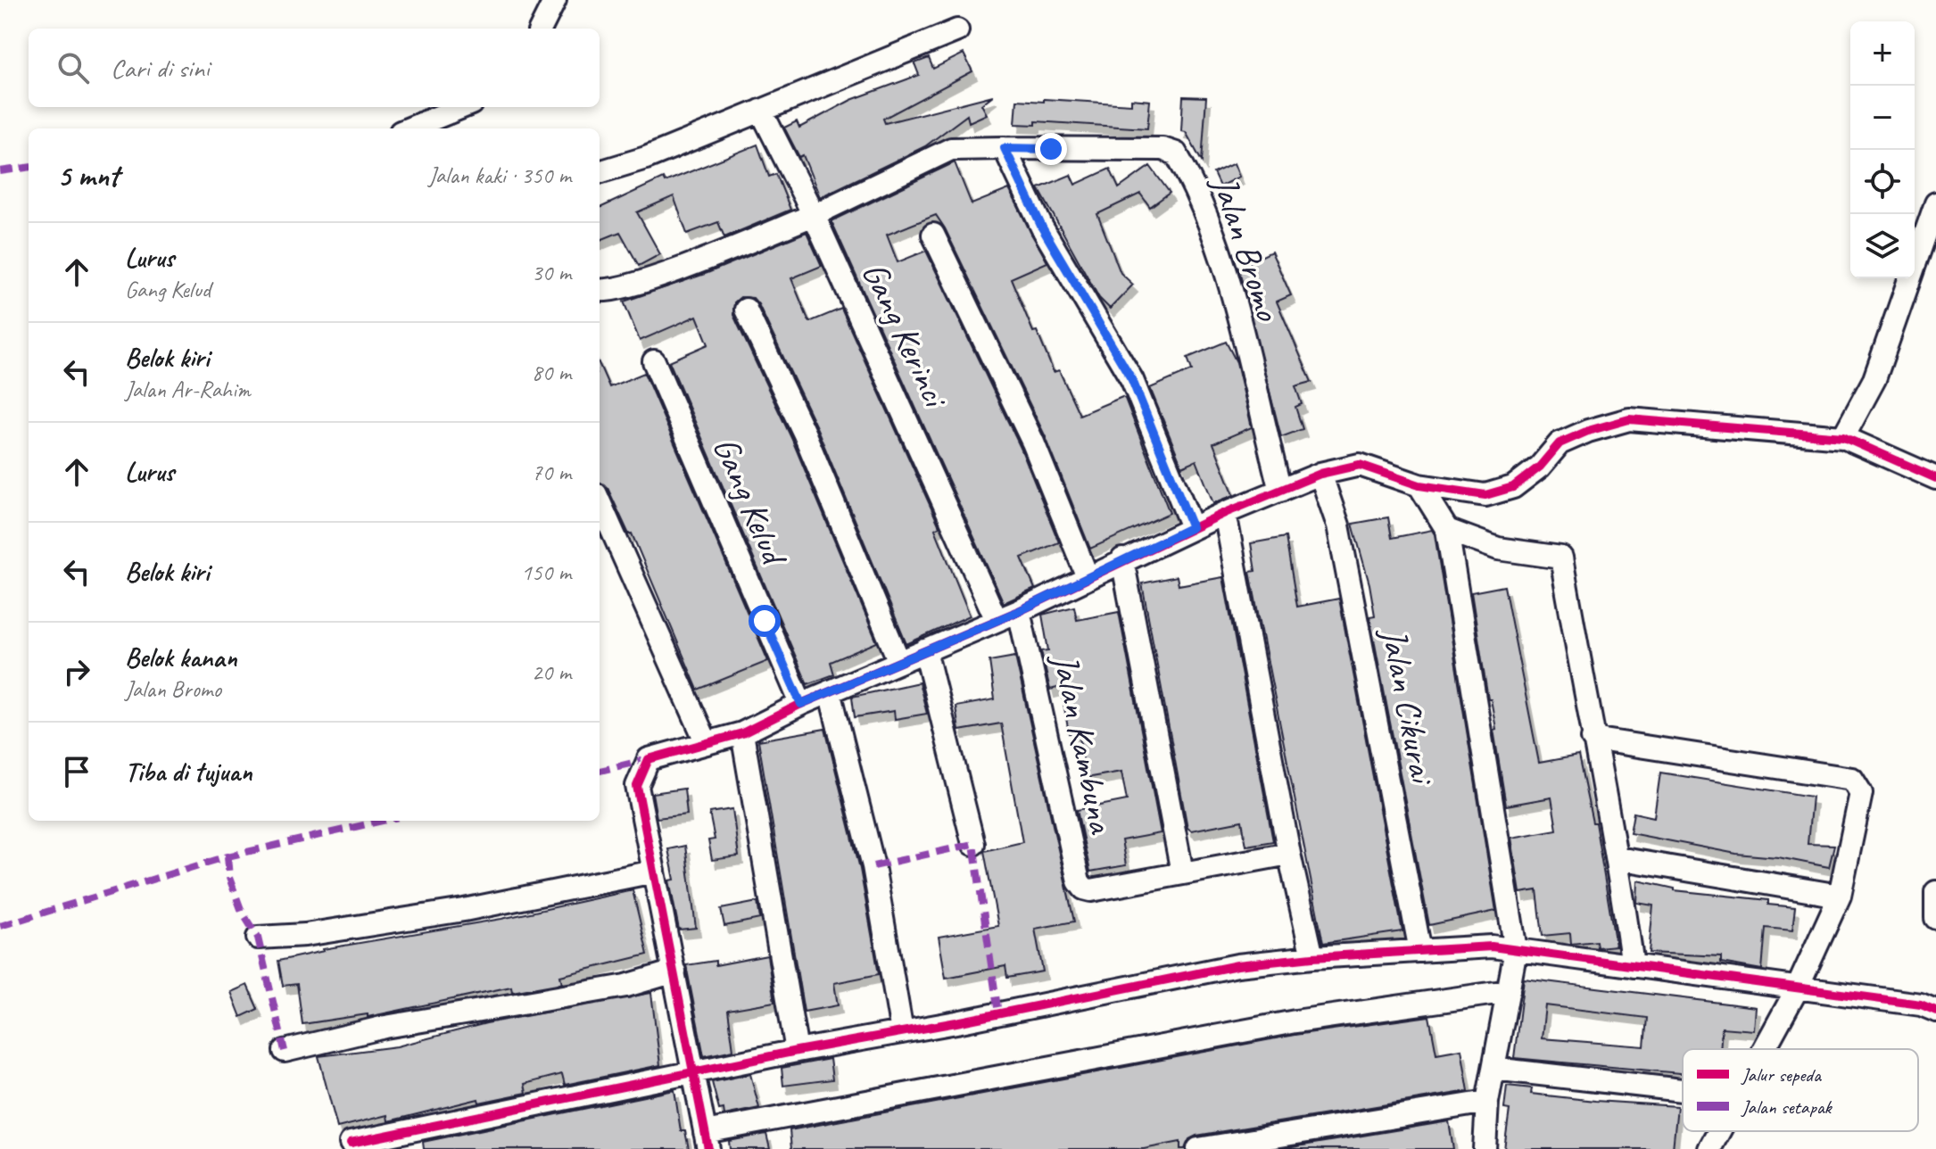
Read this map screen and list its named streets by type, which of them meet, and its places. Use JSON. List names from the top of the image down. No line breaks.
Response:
{"streets":{"street":["Jalan Bromo","Gang Kerinci","Gang Kelud","Jalan Cikurai","Jalan Kambuna"]},"legend":["Jalur sepeda","Jalan setapak"],"page":{"map_buttons":["+","−"],"search":"Cari di sini","heading":["5 mnt","Jalan kaki · 350 m"],"list":[["Lurus","Gang Kelud","30 m"],["Belok kiri","Jalan Ar-Rahim","80 m"],["Lurus","70 m"],["Belok kiri","150 m"],["Belok kanan","Jalan Bromo","20 m"],"Tiba di tujuan"]}}
